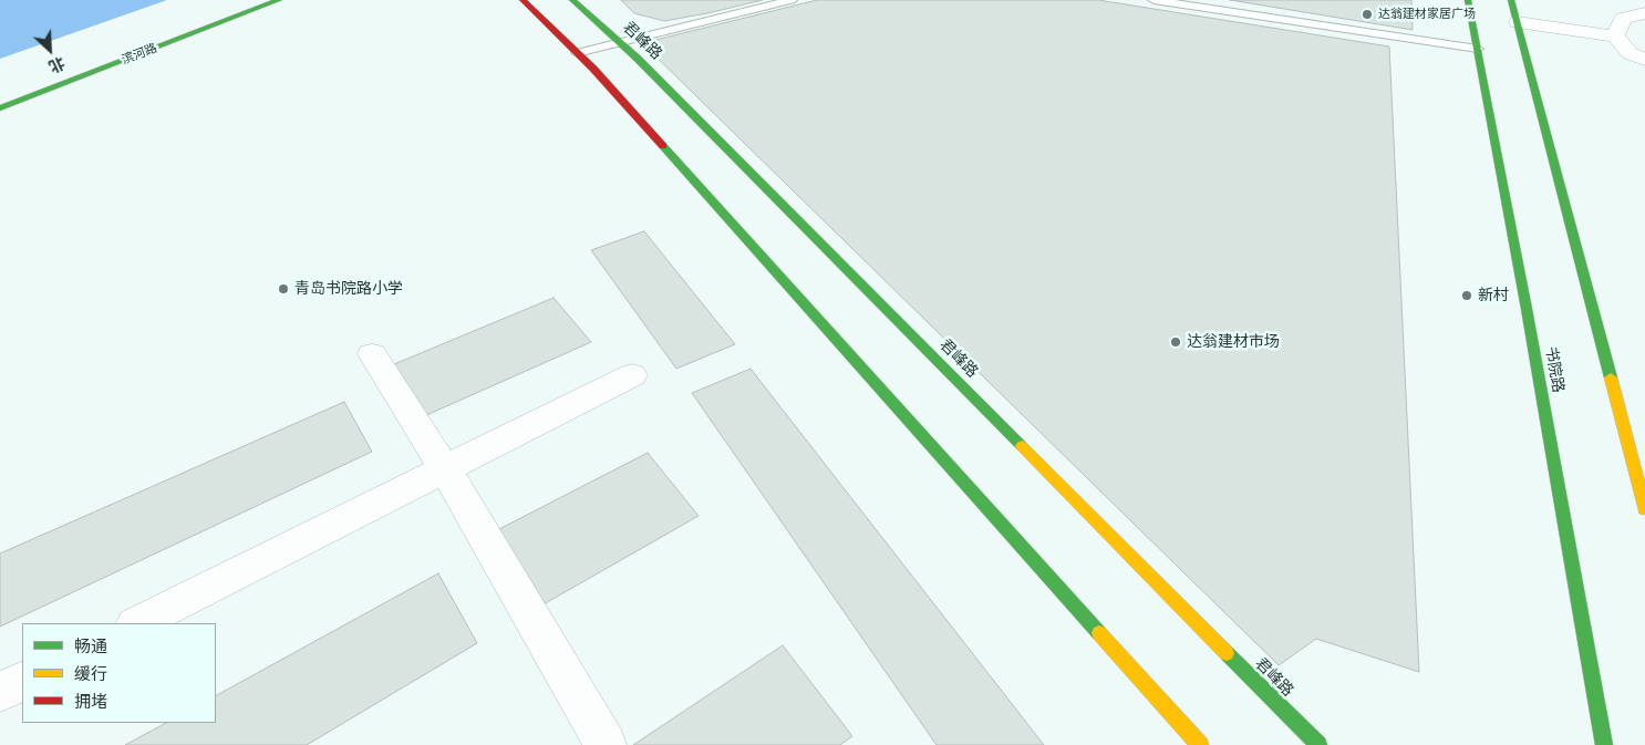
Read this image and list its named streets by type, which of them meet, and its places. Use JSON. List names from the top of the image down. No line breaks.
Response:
{"streets":{"main road":["君峰路","滨河路","书院路"]},"places":["达翁建材家居广场","青岛书院路小学","新村","达翁建材市场"],"legend":["畅通","缓行","拥堵"],"north":"bottom right"}
